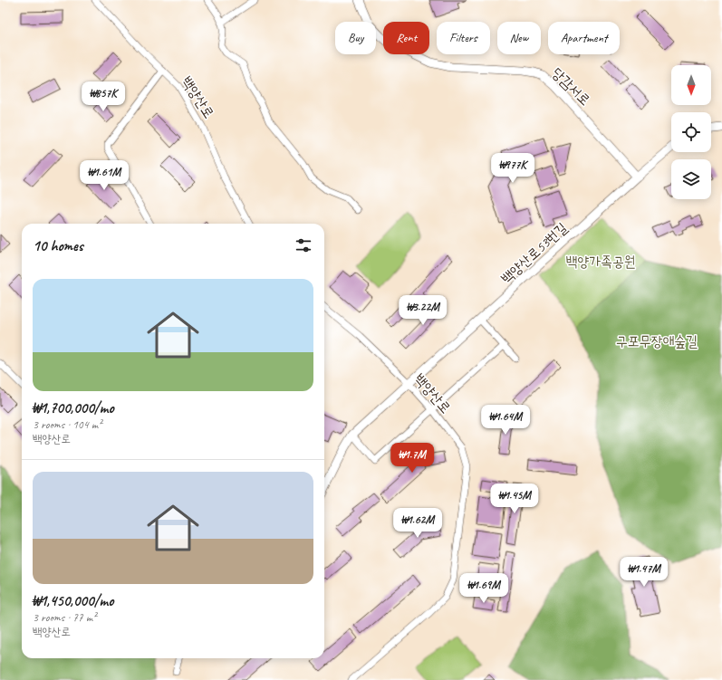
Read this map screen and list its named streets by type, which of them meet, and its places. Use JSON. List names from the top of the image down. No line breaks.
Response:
{"streets":{"street":["당감서로","백양산로","백양산로53번길"]},"crossings":[["당감서로","백양산로53번길"],["백양산로","백양산로53번길"]],"parks":["백양가족공원","구포무장애숲길"],"north":"bottom","page":{"chip":["Buy","Rent","Filters","New","Apartment"],"price":["₩857K","₩977K","₩1.61M","₩3.22M","₩1.64M","₩1.7M","₩1.45M","₩1.62M","₩1.47M","₩1.69M"],"heading":"10 homes","list":[{"name":"₩1,700,000/mo","note":"3 rooms · 104 m² · 백양산로"},{"name":"₩1,450,000/mo","note":"3 rooms · 77 m² · 백양산로"}]}}
